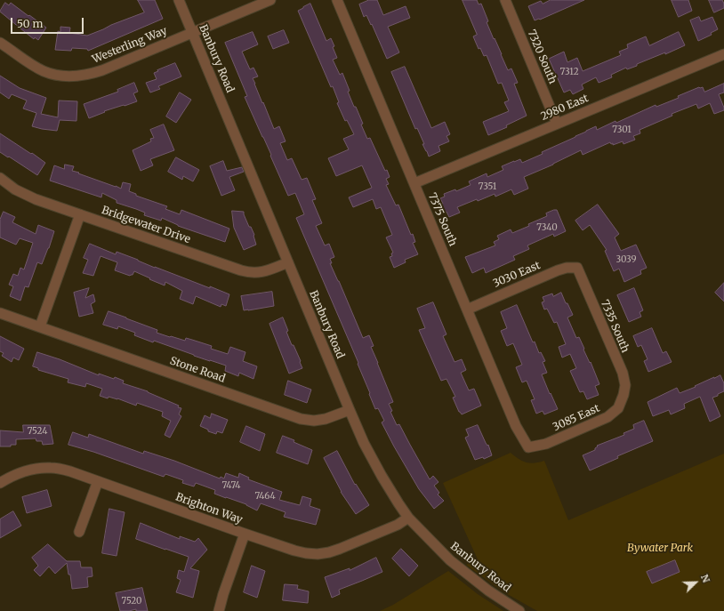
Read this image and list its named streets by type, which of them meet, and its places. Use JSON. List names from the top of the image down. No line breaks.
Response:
{"streets":{"street":["Westerling Way","7320 South","Banbury Road","2980 East","7375 South","Bridgewater Drive","3030 East","7335 South","Stone Road","3085 East","Brighton Way"]},"crossings":[["Westerling Way","Banbury Road"],["7320 South","2980 East"],["Banbury Road","Bridgewater Drive"],["Banbury Road","Stone Road"],["Banbury Road","Brighton Way"],["2980 East","7375 South"],["7375 South","3030 East"],["7375 South","3085 East"],["3030 East","7335 South"],["7335 South","3085 East"]],"parks":["Bywater Park"],"house_numbers":["7312","7301","7351","7340","3039","7524","7474","7464","7520"],"scale_bar":"50 m","north":"top right"}
